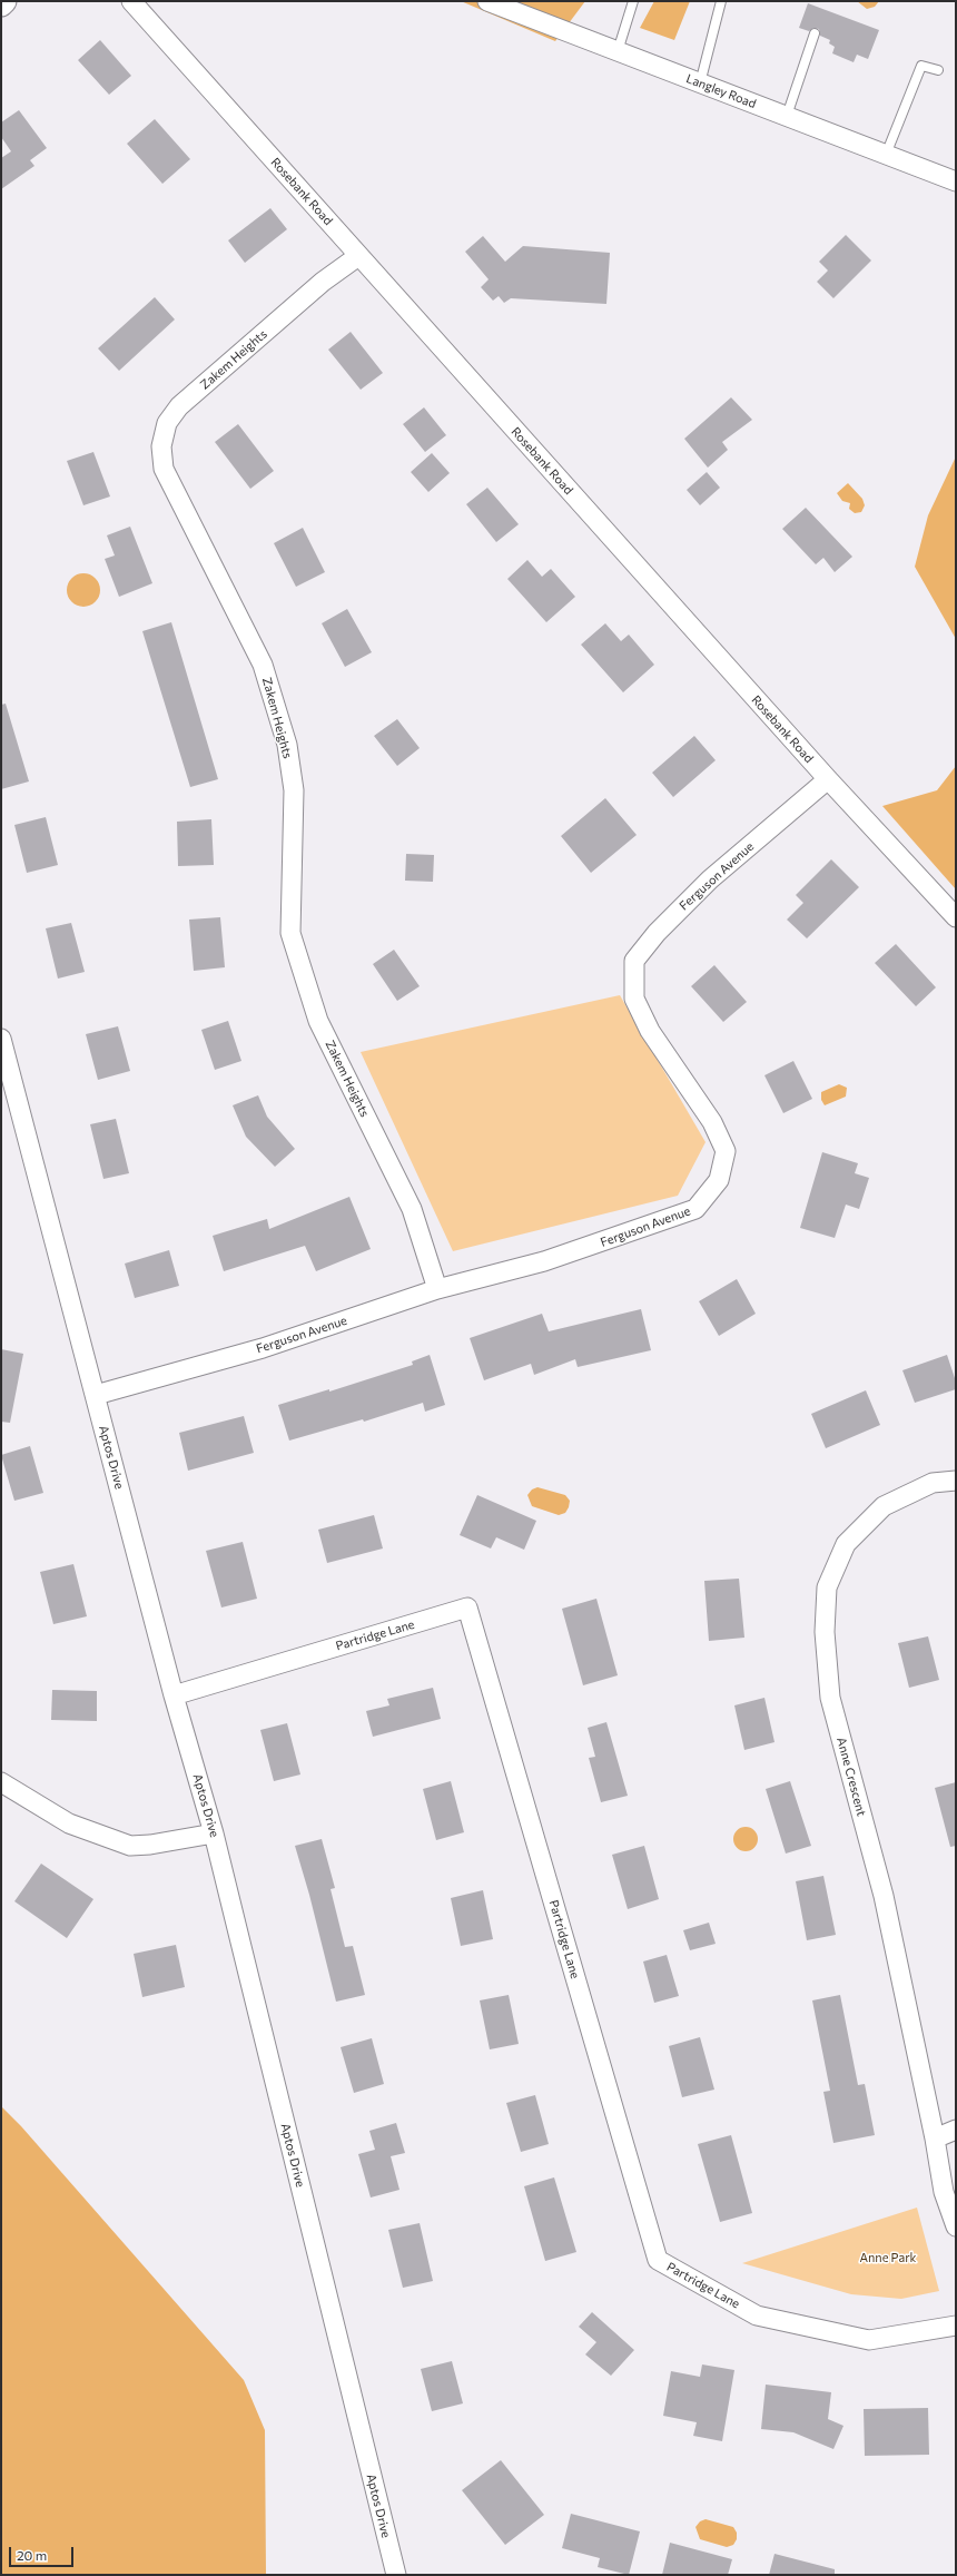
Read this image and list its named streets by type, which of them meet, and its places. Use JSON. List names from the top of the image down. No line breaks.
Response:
{"streets":{"street":["Langley Road","Rosebank Road","Zakem Heights","Ferguson Avenue","Aptos Drive","Partridge Lane","Anne Crescent"]},"crossings":[["Rosebank Road","Zakem Heights"],["Rosebank Road","Ferguson Avenue"],["Zakem Heights","Ferguson Avenue"],["Ferguson Avenue","Aptos Drive"],["Aptos Drive","Partridge Lane"]],"parks":["Anne Park"],"scale_bar":"20 m"}
